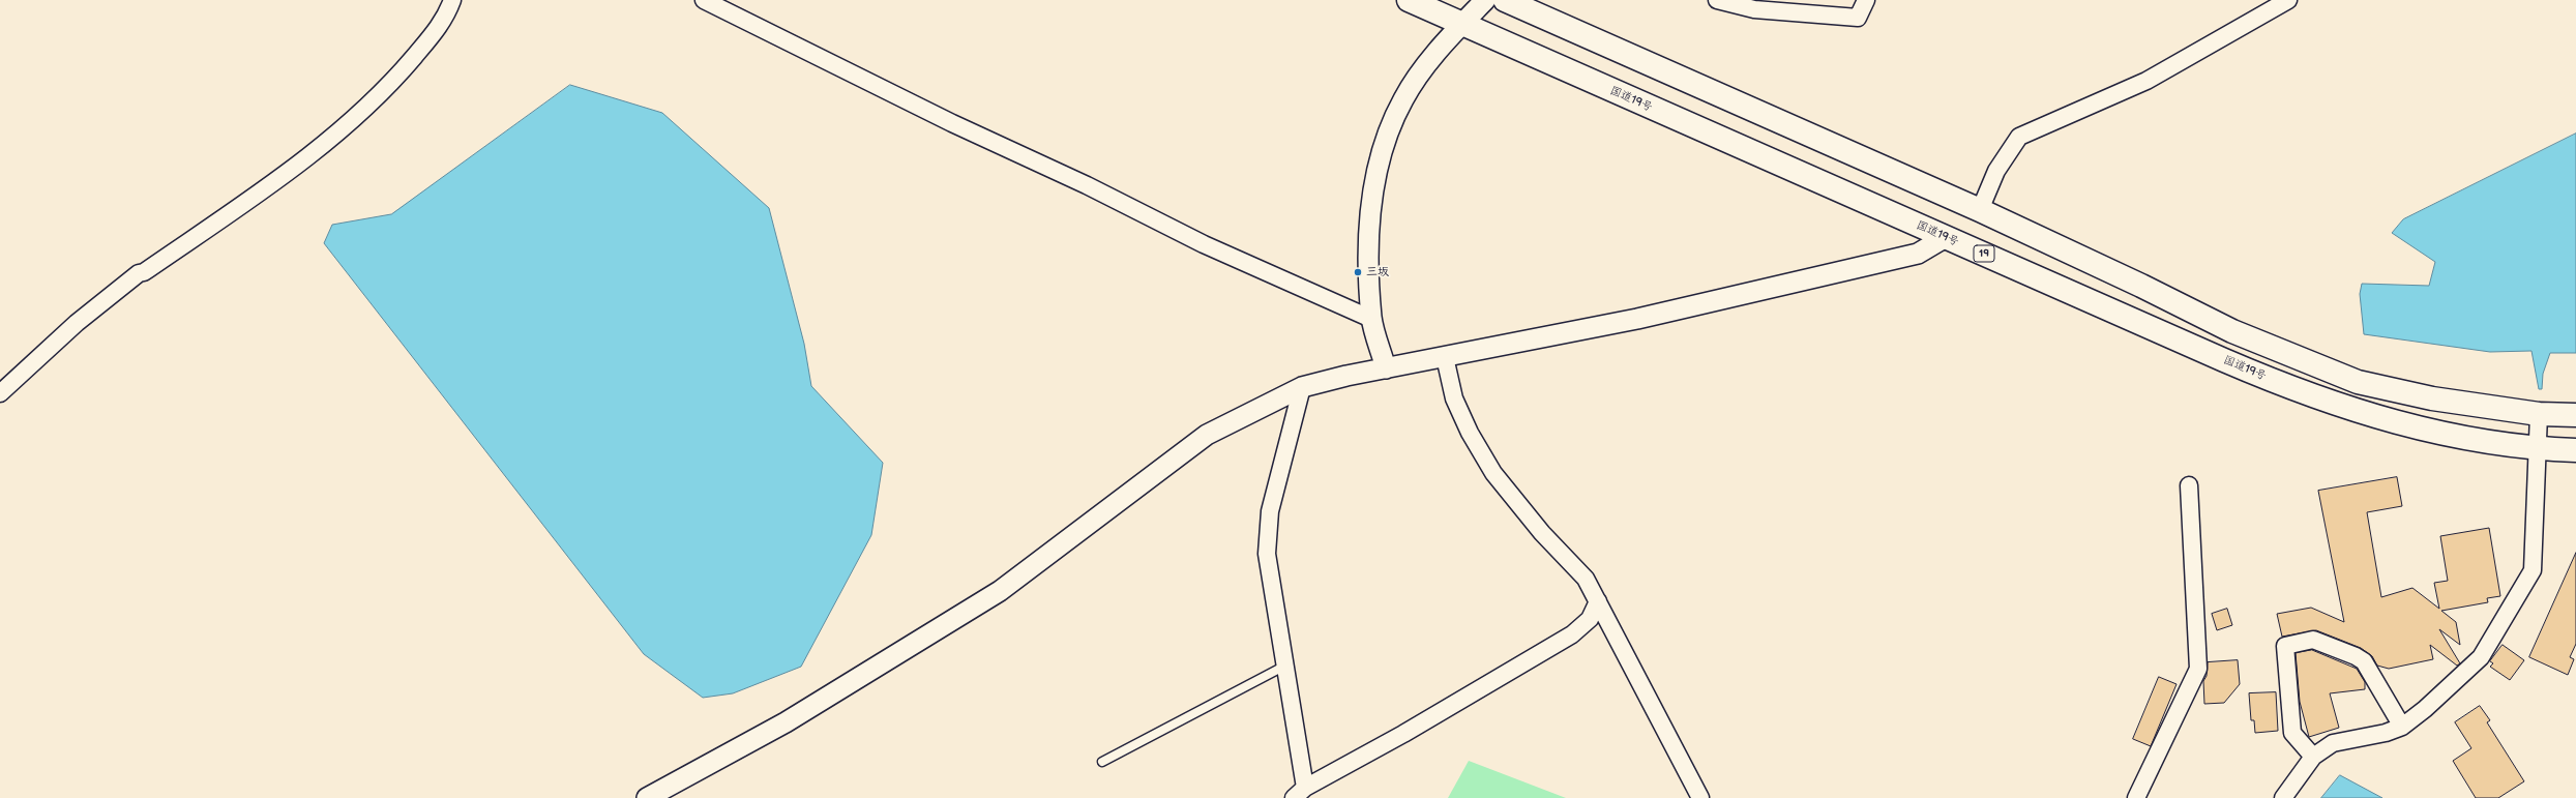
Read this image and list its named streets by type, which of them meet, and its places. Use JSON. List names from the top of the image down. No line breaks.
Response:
{"streets":{"highway":["国道19号","19"]},"places":["三坂"]}
